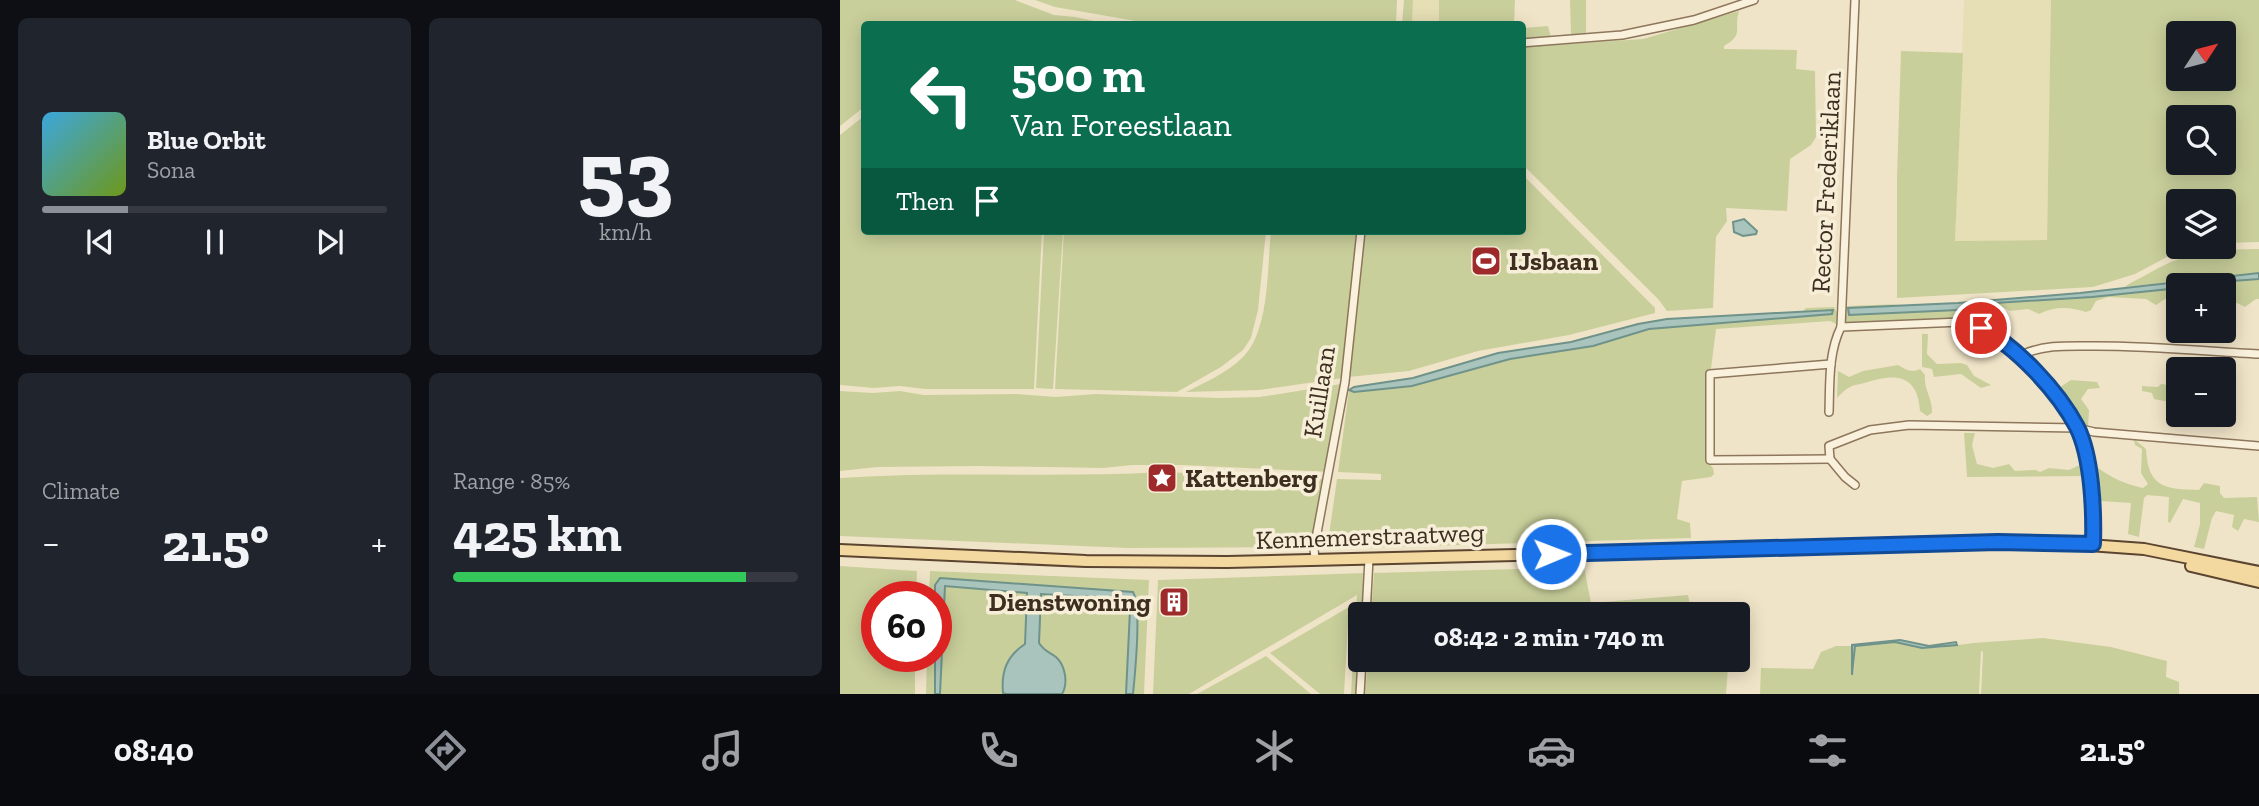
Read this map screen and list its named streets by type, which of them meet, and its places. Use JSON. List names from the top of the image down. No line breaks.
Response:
{"streets":{"main road":["Kennemerstraatweg"],"street":["Rector Frederiklaan","Kuillaan"]},"crossings":[["Kuillaan","Kennemerstraatweg"]],"places":{"sports":["IJsbaan"],"place":["Kattenberg"],"building":["Dienstwoning"]},"north":"top right","page":{"tile":[["53","km/h"],"Climate",["Range · 85%","425 km"]],"map_buttons":["+","−"],"turn":["500 m","Van Foreestlaan"],"song":["Blue Orbit","Sona"],"then":"Then","heat":["−","21.5°","+"],"limit":"60","trip":"08:42 · 2 min · 740 m","tabs":["08:40","21.5°"]}}
